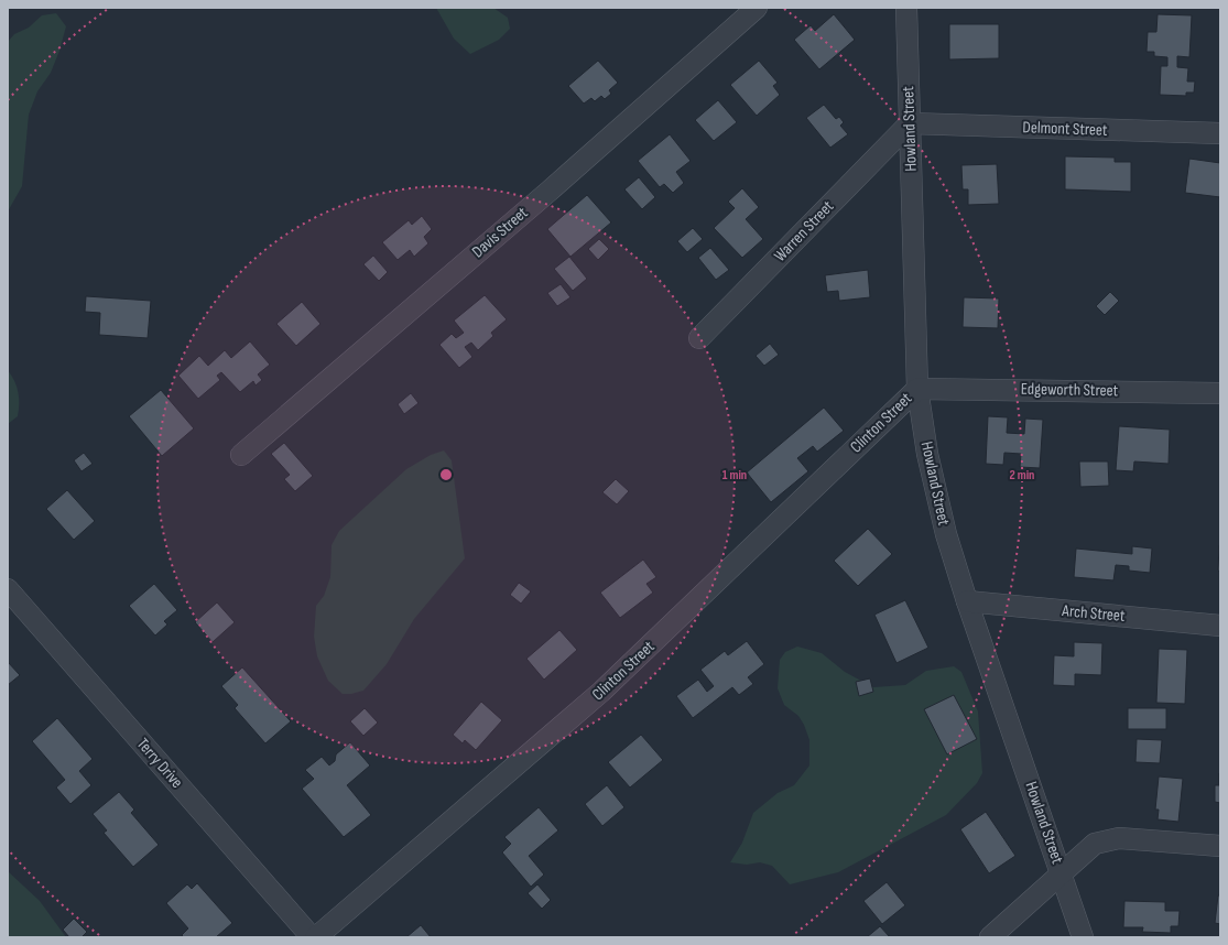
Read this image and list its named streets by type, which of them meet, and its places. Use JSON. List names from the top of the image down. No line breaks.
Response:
{"streets":{"street":["Howland Street","Delmont Street","Warren Street","Davis Street","Edgeworth Street","Clinton Street","Arch Street","Terry Drive"]},"crossings":[["Howland Street","Delmont Street"],["Howland Street","Warren Street"],["Howland Street","Edgeworth Street"],["Howland Street","Clinton Street"],["Howland Street","Arch Street"],["Delmont Street","Warren Street"],["Edgeworth Street","Clinton Street"]],"rings":["1 min","2 min"]}
